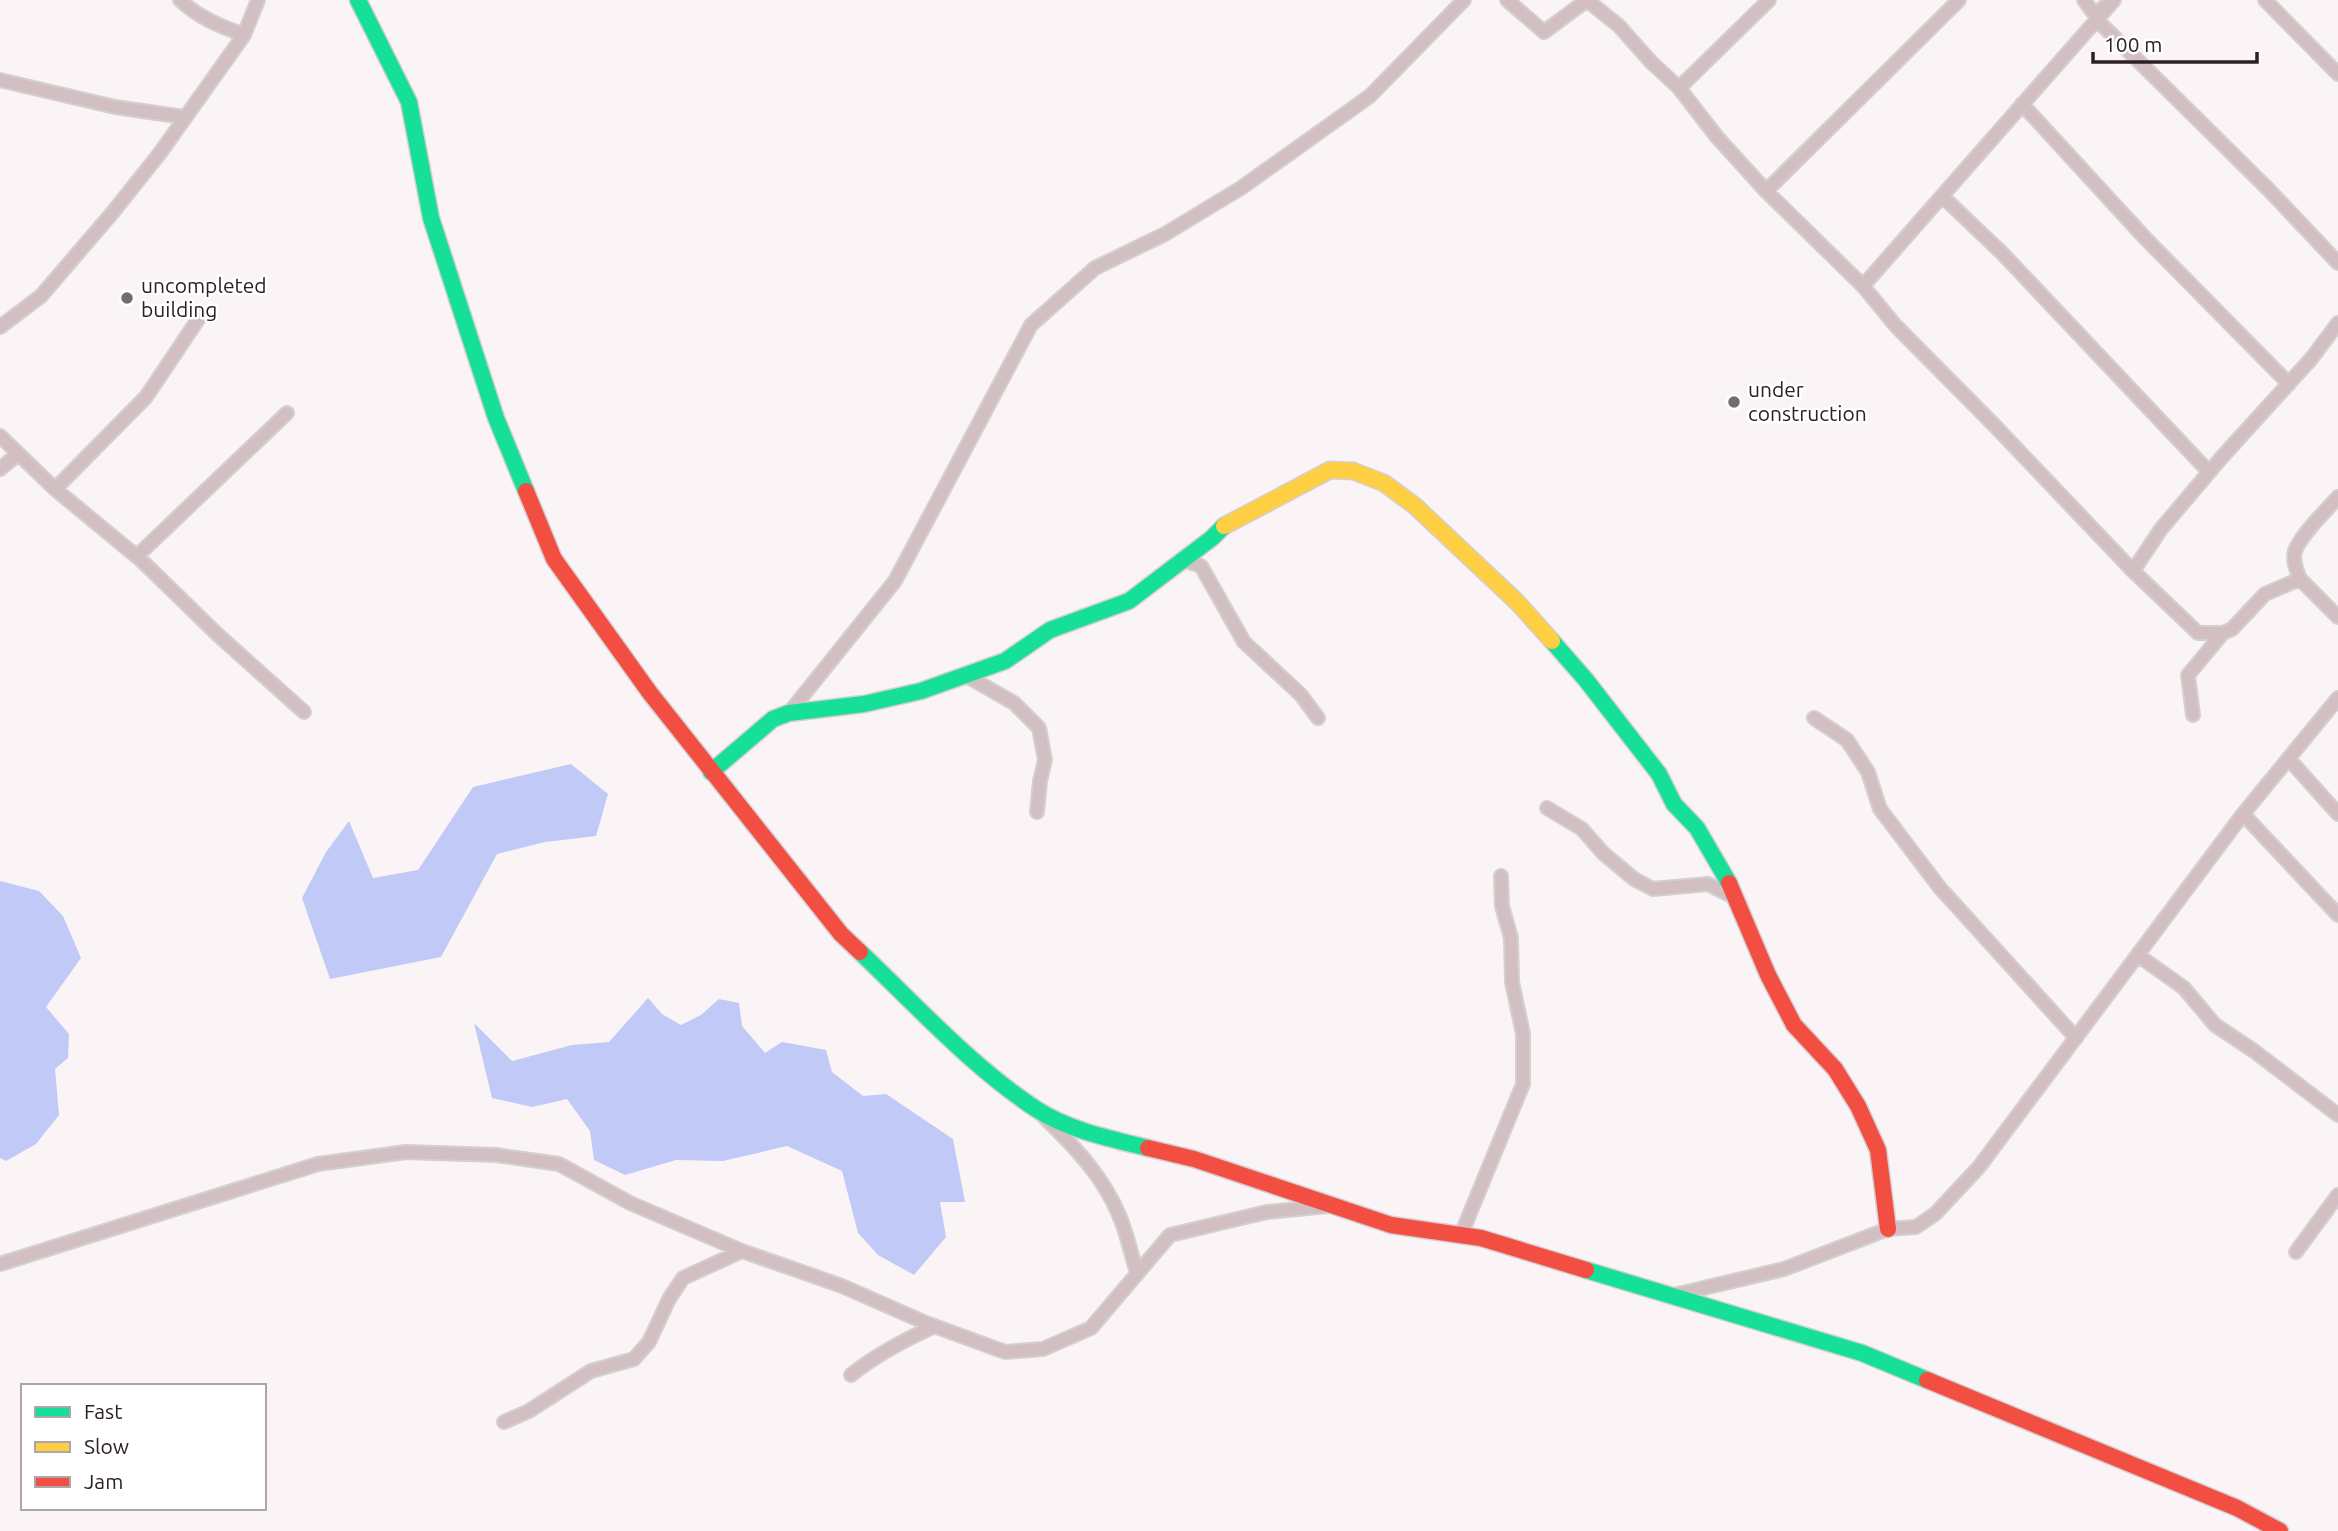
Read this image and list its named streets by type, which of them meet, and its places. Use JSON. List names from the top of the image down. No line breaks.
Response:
{"places":["uncompleted building","under construction"],"legend":["Fast","Slow","Jam"],"scale_bar":"100 m"}
